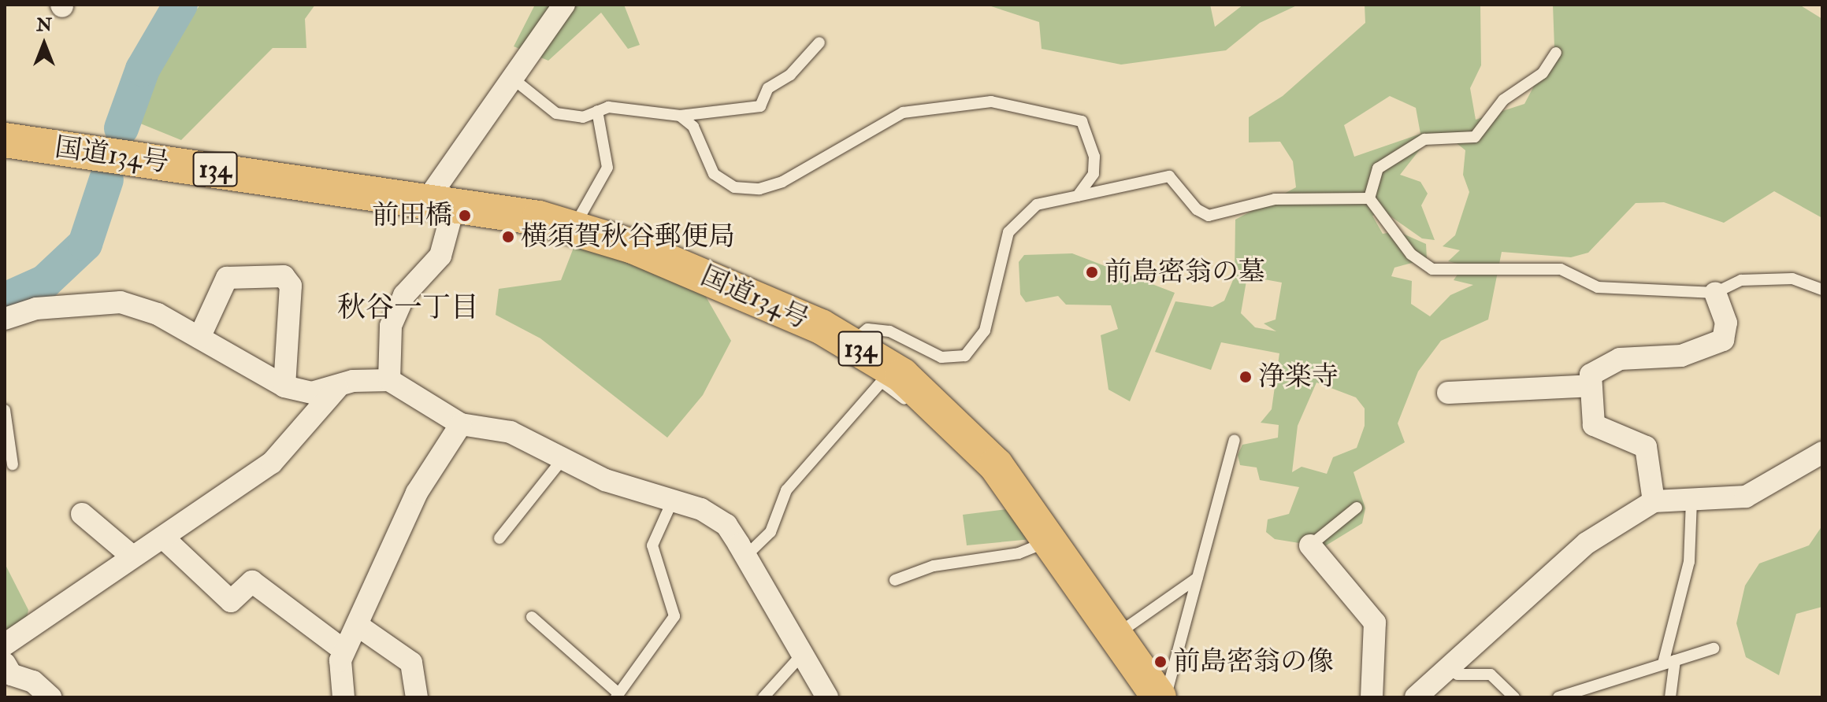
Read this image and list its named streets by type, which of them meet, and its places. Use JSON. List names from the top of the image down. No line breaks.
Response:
{"streets":{"highway":["国道134号","134"]},"districts":["秋谷一丁目"],"places":["前田橋","横須賀秋谷郵便局","前島密翁の墓","浄楽寺","前島密翁の像"],"north":"top"}
